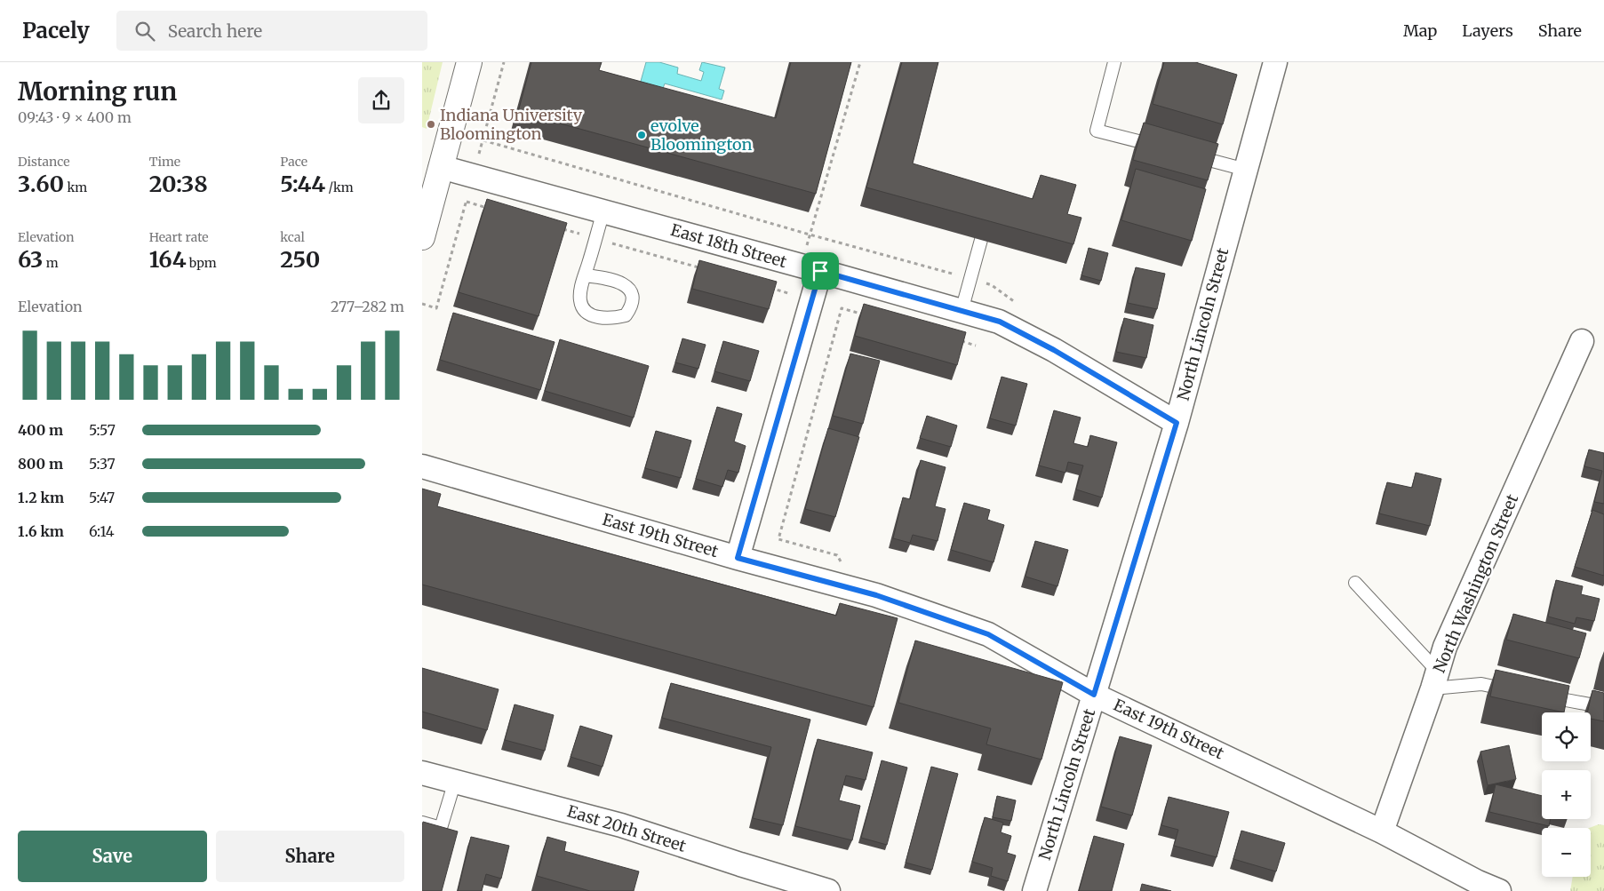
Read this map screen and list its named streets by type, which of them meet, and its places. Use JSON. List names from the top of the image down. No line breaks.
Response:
{"streets":{"street":["East 18th Street","North Lincoln Street","East 19th Street","North Washington Street","East 20th Street"]},"crossings":[["East 18th Street","North Lincoln Street"],["North Lincoln Street","East 19th Street"],["East 19th Street","North Washington Street"]],"places":["Indiana University Bloomington","evolve Bloomington"],"page":{"header":"Pacely","search":"Search here","nav":["Map","Layers","Share"],"heading":["Morning run","09:43 · 9 × 400 m"],"stats":[["Distance","3.60 km"],["Time","20:38"],["Pace","5:44 /km"],["Elevation","63 m"],["Heart rate","164 bpm"],["kcal","250"]],"chart":["Elevation","277–282 m"],"list":[{"name":"400 m","note":"5:57"},{"name":"800 m","note":"5:37"},{"name":"1.2 km","note":"5:47"},{"name":"1.6 km","note":"6:14"}],"map_buttons":["+","−"],"buttons":["Save","Share"]}}
